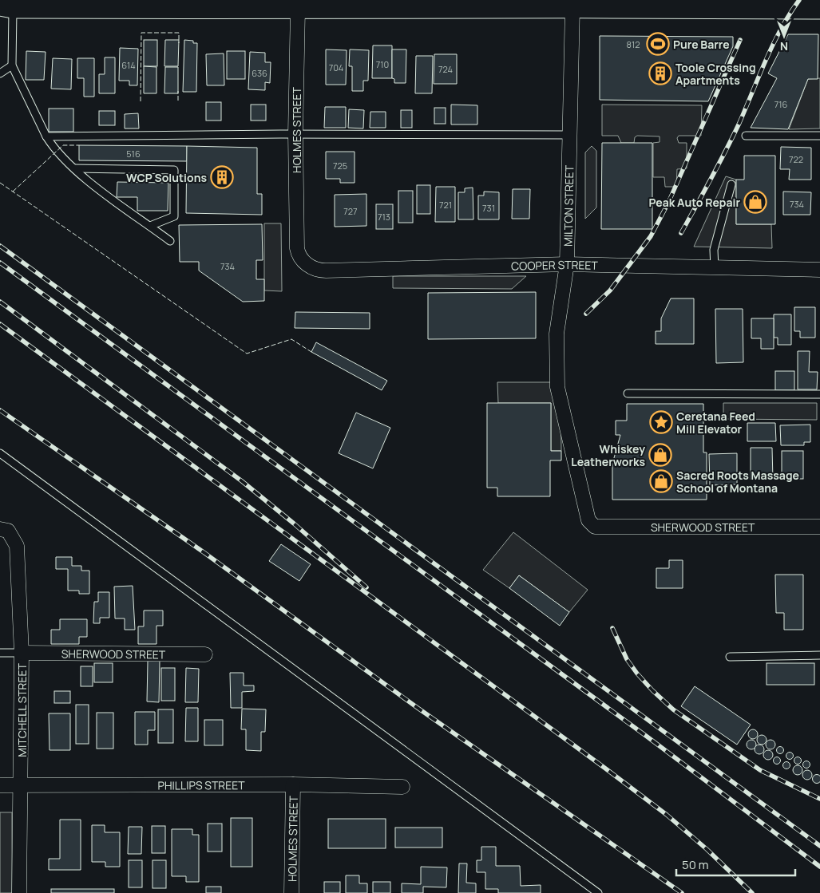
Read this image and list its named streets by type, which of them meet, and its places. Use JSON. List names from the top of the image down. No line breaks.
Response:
{"streets":{"street":["HOLMES STREET","MILTON STREET","COOPER STREET","SHERWOOD STREET","MITCHELL STREET","PHILLIPS STREET"]},"crossings":[["HOLMES STREET","COOPER STREET"],["HOLMES STREET","PHILLIPS STREET"],["MILTON STREET","COOPER STREET"],["MILTON STREET","SHERWOOD STREET"],["SHERWOOD STREET","MITCHELL STREET"],["MITCHELL STREET","PHILLIPS STREET"]],"places":{"sports":["Pure Barre"],"building":["Toole Crossing Apartments","WCP Solutions"],"shop":["Peak Auto Repair","Whiskey Leatherworks","Sacred Roots Massage School of Montana"],"place":["Ceretana Feed Mill Elevator"]},"house_numbers":["812","710","614","704","724","636","716","516","722","725","734","721","731","727","713","734"],"scale_bar":"50 m","north":"bottom"}
